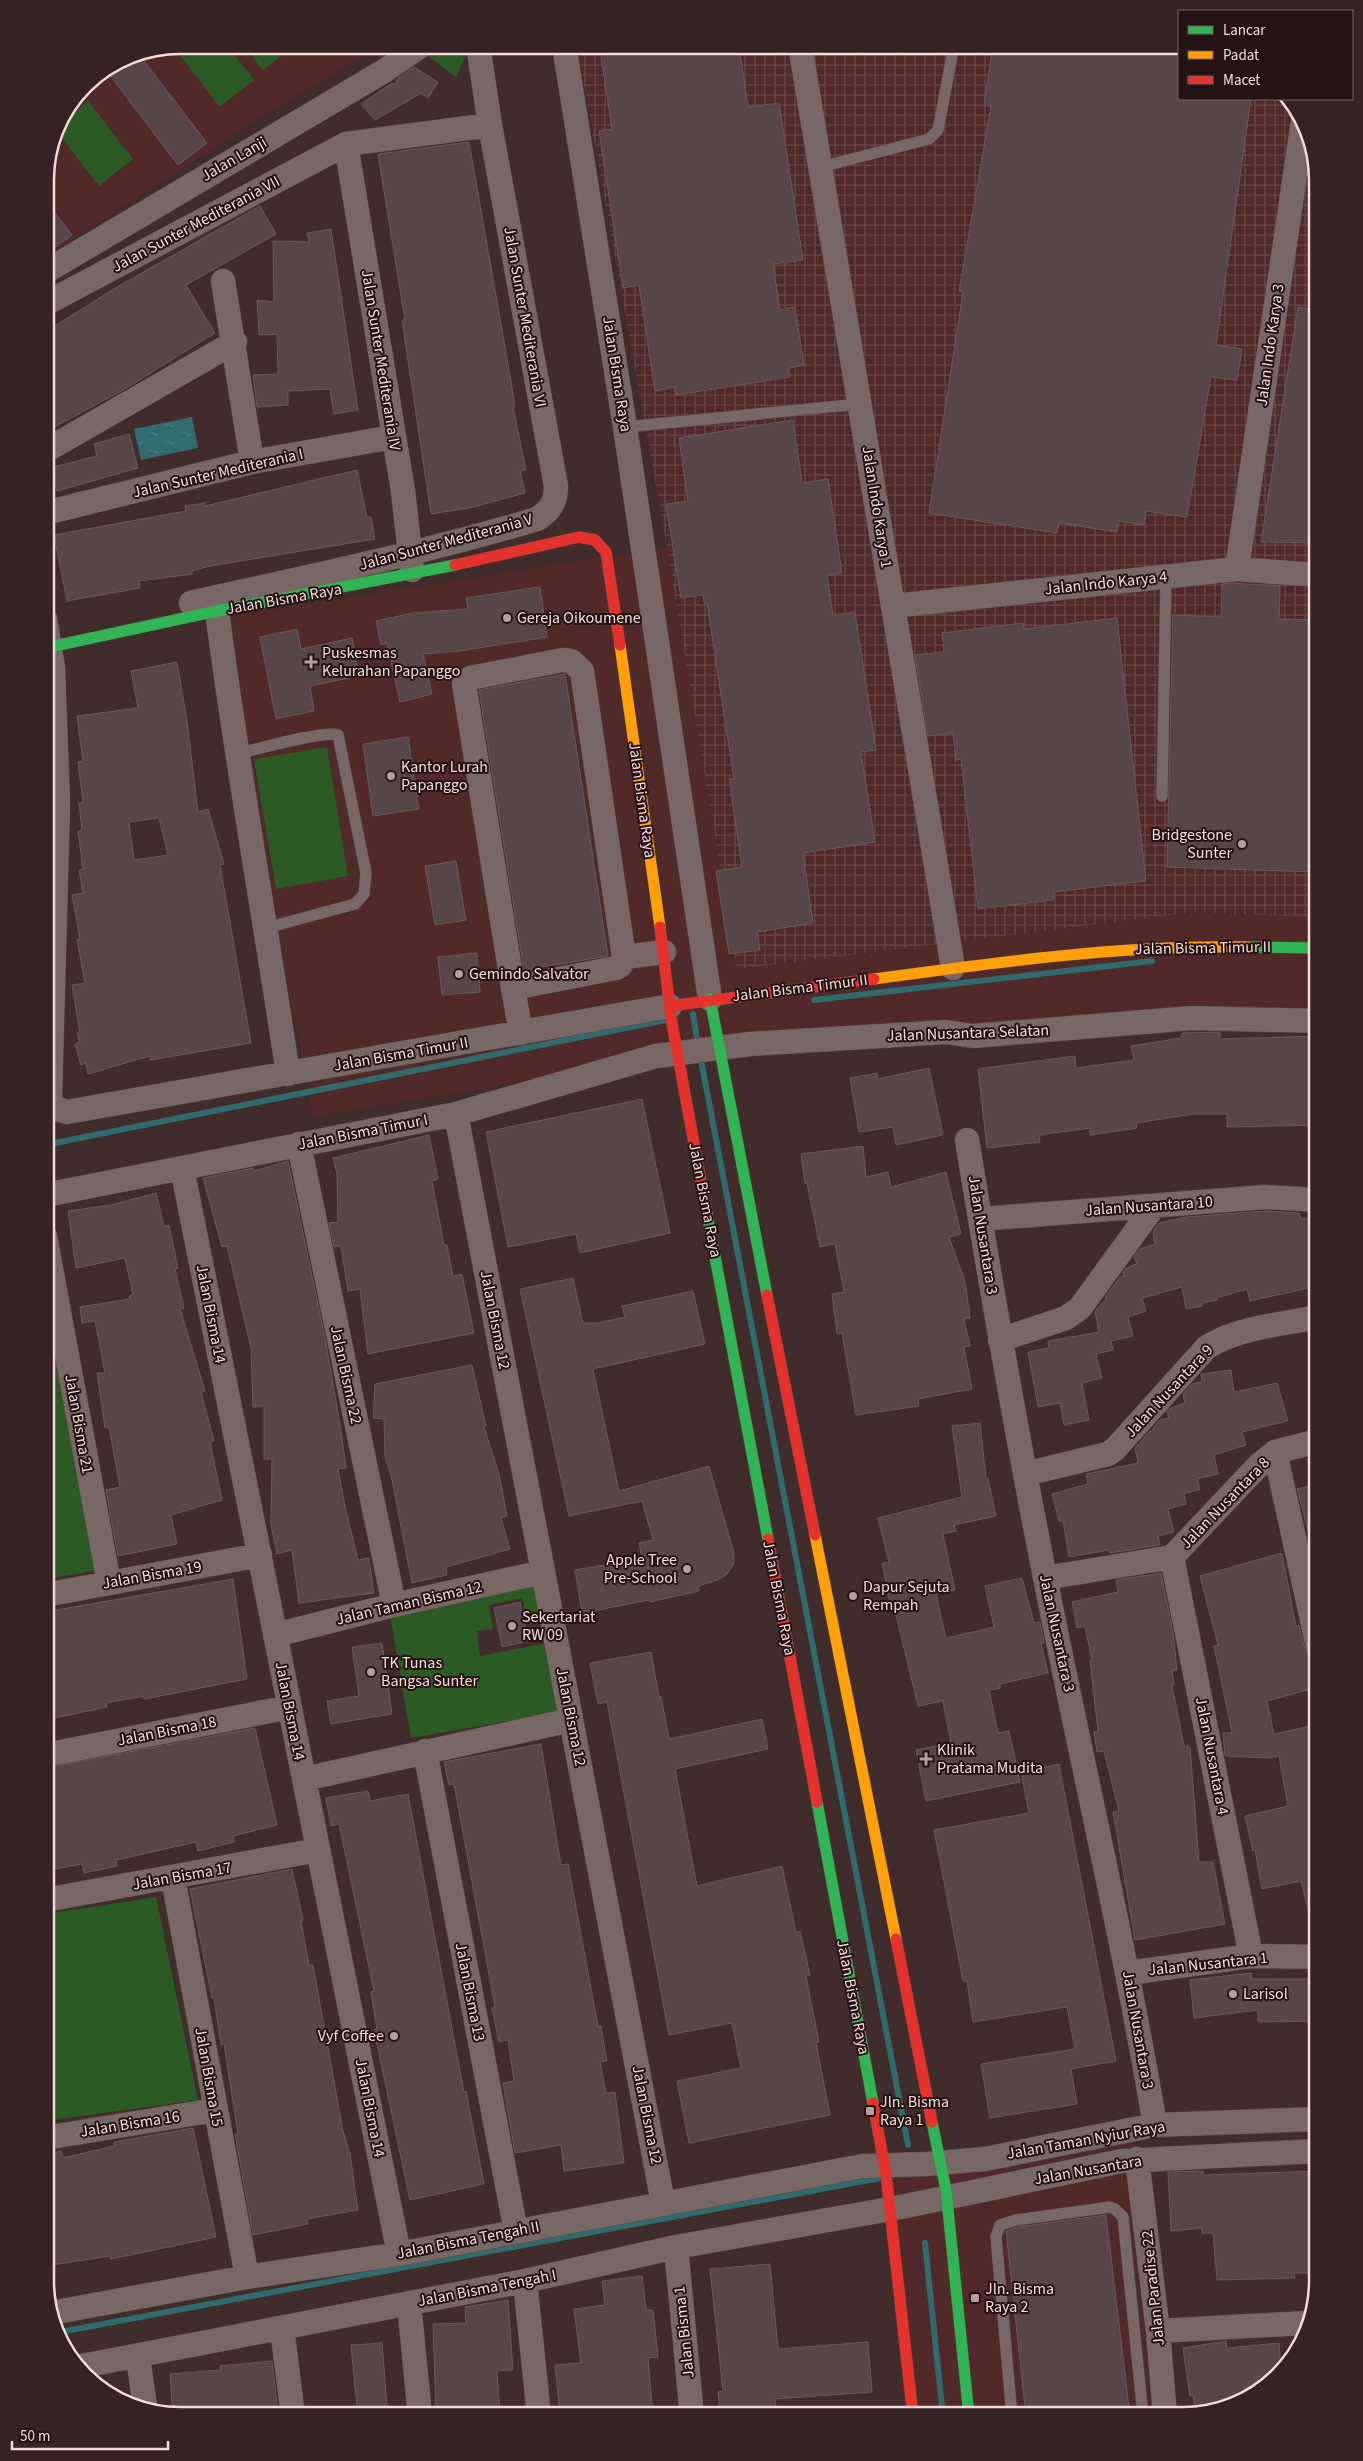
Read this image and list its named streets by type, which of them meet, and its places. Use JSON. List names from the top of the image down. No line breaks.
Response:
{"streets":{"street":["Jalan Lanji","Jalan Sunter Mediterania VII","Jalan Sunter Mediterania VI","Jalan Indo Karya 3","Jalan Sunter Mediterania IV","Jalan Bisma Raya","Jalan Sunter Mediterania I","Jalan Indo Karya 1","Jalan Sunter Mediterania V","Jalan Indo Karya 4","Jalan Bisma Timur II","Jalan Nusantara Selatan","Jalan Bisma Timur I","Jalan Nusantara 10","Jalan Nusantara 3","Jalan Bisma 14","Jalan Bisma 12","Jalan Bisma 22","Jalan Nusantara 9","Jalan Bisma 21","Jalan Nusantara 8","Jalan Bisma 19","Jalan Taman Bisma 12","Jalan Bisma 18","Jalan Nusantara 4","Jalan Bisma 17","Jalan Nusantara 1","Jalan Bisma 13","Jalan Bisma 15","Jalan Bisma 16","Jalan Taman Nyiur Raya","Jalan Nusantara","Jalan Bisma Tengah II","Jalan Bisma Tengah I","Jalan Paradise 22","Jalan Bisma 1"]},"crossings":[["Jalan Sunter Mediterania VII","Jalan Sunter Mediterania IV"],["Jalan Sunter Mediterania VI","Jalan Sunter Mediterania V"],["Jalan Indo Karya 3","Jalan Indo Karya 4"],["Jalan Sunter Mediterania IV","Jalan Bisma Raya"],["Jalan Sunter Mediterania IV","Jalan Sunter Mediterania I"],["Jalan Sunter Mediterania IV","Jalan Sunter Mediterania V"],["Jalan Bisma Raya","Jalan Sunter Mediterania V"],["Jalan Bisma Raya","Jalan Bisma Timur II"],["Jalan Bisma Raya","Jalan Nusantara Selatan"],["Jalan Bisma Raya","Jalan Bisma Timur I"],["Jalan Bisma Raya","Jalan Taman Nyiur Raya"],["Jalan Bisma Raya","Jalan Nusantara"],["Jalan Bisma Raya","Jalan Bisma Tengah II"],["Jalan Bisma Raya","Jalan Bisma Tengah I"],["Jalan Indo Karya 1","Jalan Indo Karya 4"],["Jalan Indo Karya 1","Jalan Bisma Timur II"],["Jalan Nusantara Selatan","Jalan Bisma Timur I"],["Jalan Bisma Timur I","Jalan Bisma 14"],["Jalan Bisma Timur I","Jalan Bisma 12"],["Jalan Bisma Timur I","Jalan Bisma 22"],["Jalan Nusantara 10","Jalan Nusantara 3"],["Jalan Nusantara 3","Jalan Nusantara 9"],["Jalan Nusantara 3","Jalan Nusantara 8"],["Jalan Nusantara 3","Jalan Nusantara 1"],["Jalan Nusantara 3","Jalan Taman Nyiur Raya"],["Jalan Bisma 14","Jalan Bisma 19"],["Jalan Bisma 14","Jalan Taman Bisma 12"],["Jalan Bisma 14","Jalan Bisma 18"],["Jalan Bisma 14","Jalan Bisma 17"],["Jalan Bisma 14","Jalan Bisma Tengah II"],["Jalan Bisma 12","Jalan Taman Bisma 12"],["Jalan Bisma 12","Jalan Bisma Tengah II"],["Jalan Bisma 22","Jalan Taman Bisma 12"],["Jalan Bisma 21","Jalan Bisma 19"],["Jalan Nusantara 8","Jalan Nusantara 4"],["Jalan Nusantara 4","Jalan Nusantara 1"],["Jalan Bisma 17","Jalan Bisma 15"],["Jalan Bisma 13","Jalan Bisma Tengah II"],["Jalan Bisma 15","Jalan Bisma 16"],["Jalan Bisma 15","Jalan Bisma Tengah II"],["Jalan Taman Nyiur Raya","Jalan Bisma Tengah II"],["Jalan Nusantara","Jalan Bisma Tengah I"],["Jalan Nusantara","Jalan Paradise 22"],["Jalan Bisma Tengah I","Jalan Bisma 1"]],"places":{"other":["Gereja Oikoumene","Kantor Lurah Papanggo","Bridgestone Sunter","Gemindo Salvator","Apple Tree Pre-School","Dapur Sejuta Rempah","Sekertariat RW 09","TK Tunas Bangsa Sunter","Larisol","Vyf Coffee"],"health":["Puskesmas Kelurahan Papanggo","Klinik Pratama Mudita"],"transit":["Jln. Bisma Raya 1","Jln. Bisma Raya 2"]},"legend":["Lancar","Padat","Macet"],"scale_bar":"50 m"}
